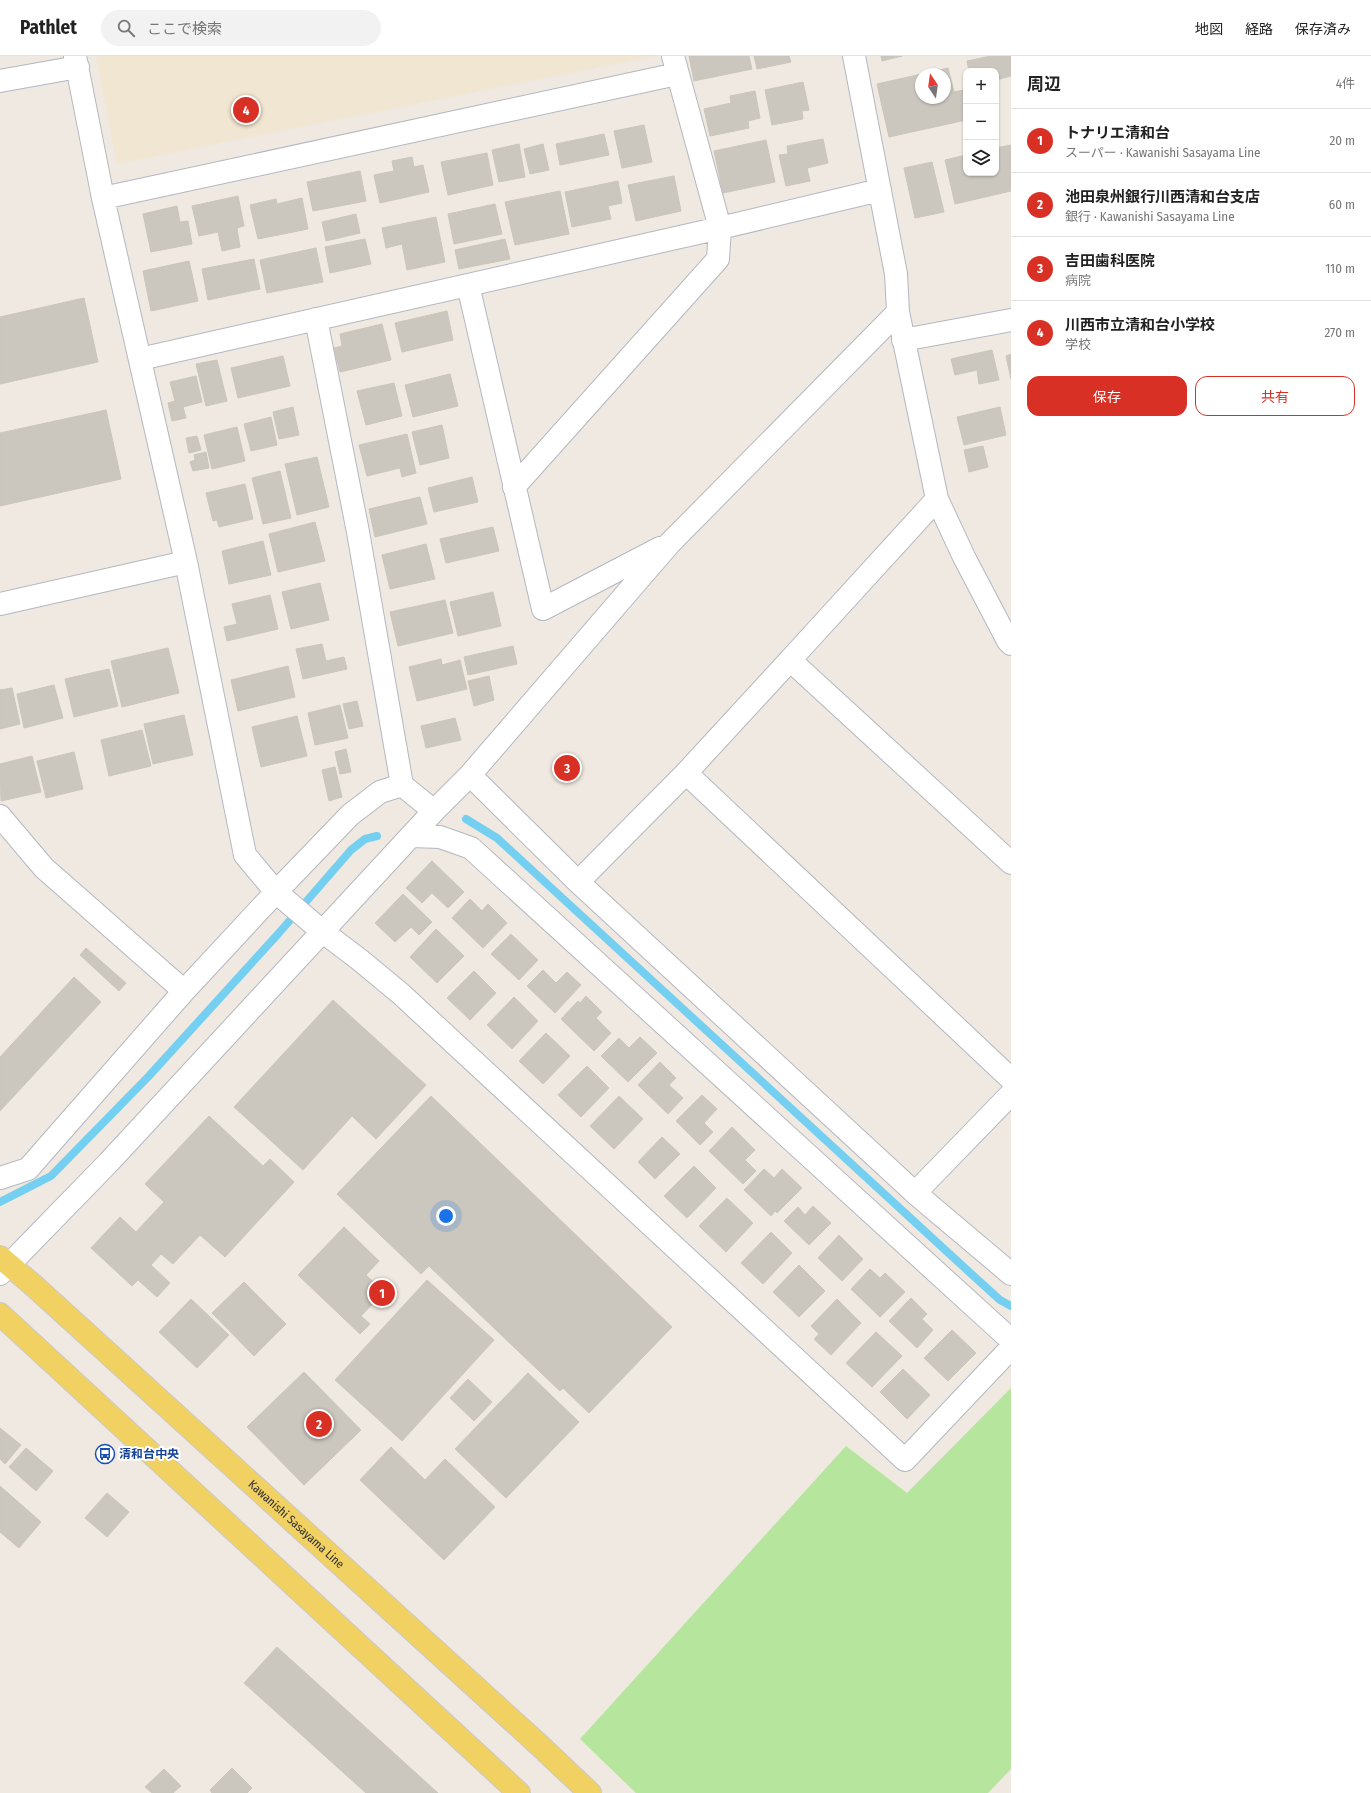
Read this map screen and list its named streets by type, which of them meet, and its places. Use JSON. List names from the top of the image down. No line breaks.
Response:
{"streets":{"main road":["Kawanishi Sasayama Line"]},"places":{"bus stop":["清和台中央"]},"north":"top","page":{"header":"Pathlet","search":"ここで検索","nav":["地図","経路","保存済み"],"heading":["周辺","4件"],"map_buttons":["+","−"],"pins":["4","3","1","2"],"list":[{"mark":"1","name":"トナリエ清和台","note":"スーパー · Kawanishi Sasayama Line","value":"20 m"},{"mark":"2","name":"池田泉州銀行川西清和台支店","note":"銀行 · Kawanishi Sasayama Line","value":"60 m"},{"mark":"3","name":"吉田歯科医院","note":"病院","value":"110 m"},{"mark":"4","name":"川西市立清和台小学校","note":"学校","value":"270 m"}],"buttons":["保存","共有"]}}
